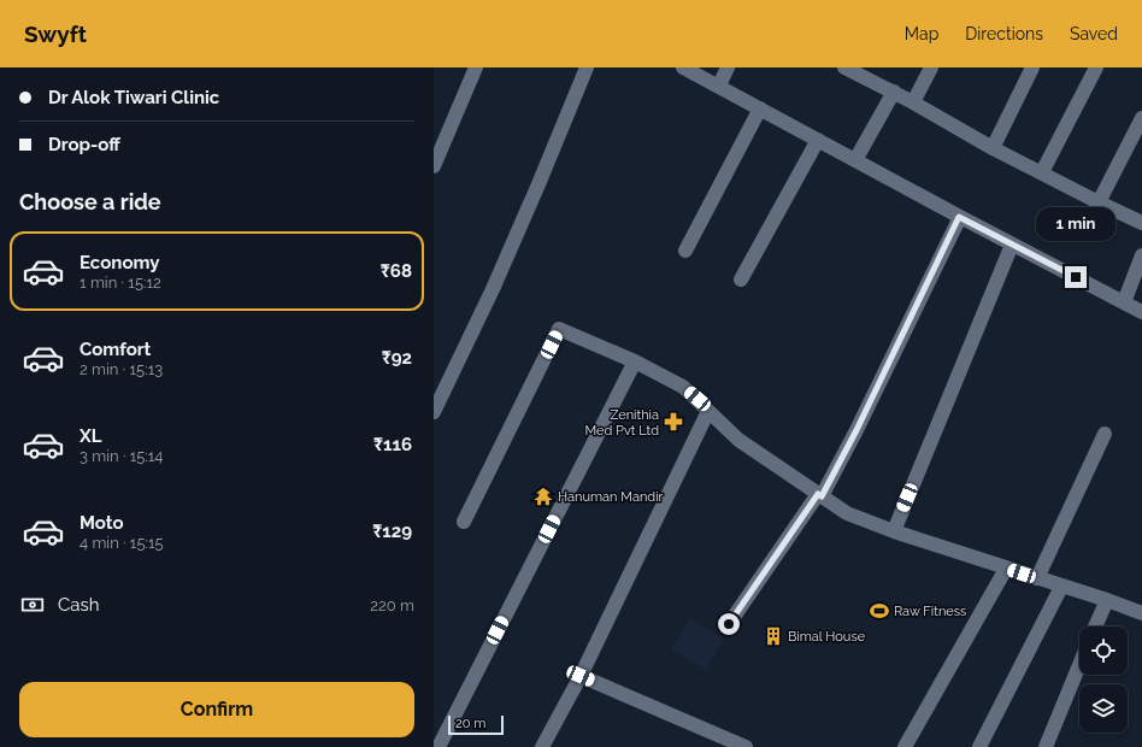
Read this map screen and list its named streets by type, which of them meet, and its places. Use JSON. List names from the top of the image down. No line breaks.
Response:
{"places":{"pharmacy":["Zenithia Med Pvt Ltd"],"temple":["Hanuman Mandir"],"sports":["Raw Fitness"],"building":["Bimal House"]},"scale_bar":"20 m","page":{"header":"Swyft","nav":["Map","Directions","Saved"],"banner":["Dr Alok Tiwari Clinic","Drop-off"],"heading":"Choose a ride","bubble":"1 min","list":[{"name":"Economy","note":"1 min · 15:12","value":"₹68"},{"name":"Comfort","note":"2 min · 15:13","value":"₹92"},{"name":"XL","note":"3 min · 15:14","value":"₹116"},{"name":"Moto","note":"4 min · 15:15","value":"₹129"}],"pay":["Cash","220 m"],"buttons":"Confirm","scale":"20 m"}}
